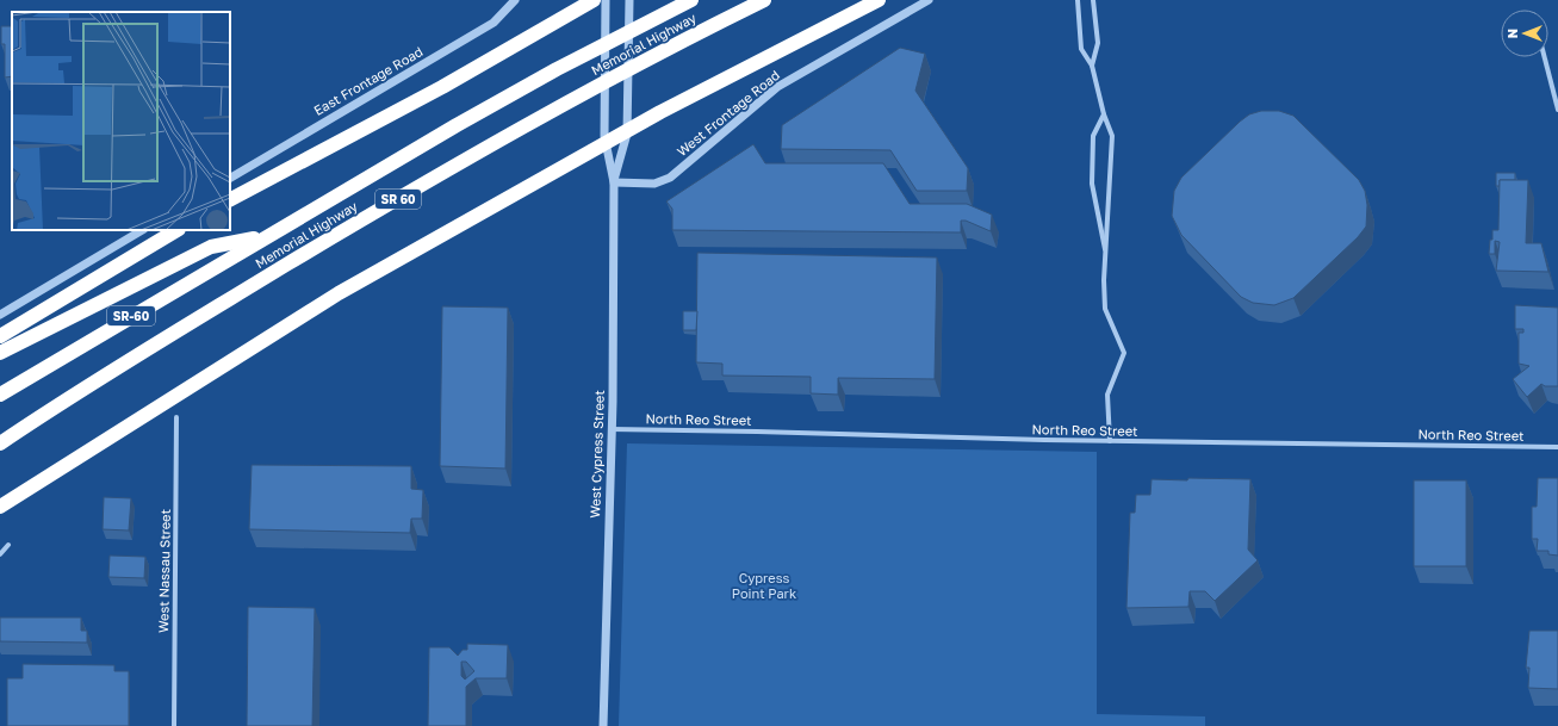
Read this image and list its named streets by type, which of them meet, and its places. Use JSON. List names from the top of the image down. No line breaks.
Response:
{"streets":{"highway":["Memorial Highway","SR 60","SR-60"],"street":["East Frontage Road","West Frontage Road","North Reo Street","West Cypress Street","West Nassau Street"]},"crossings":[["West Frontage Road","West Cypress Street"],["North Reo Street","West Cypress Street"]],"parks":["Cypress Point Park"],"north":"left"}
